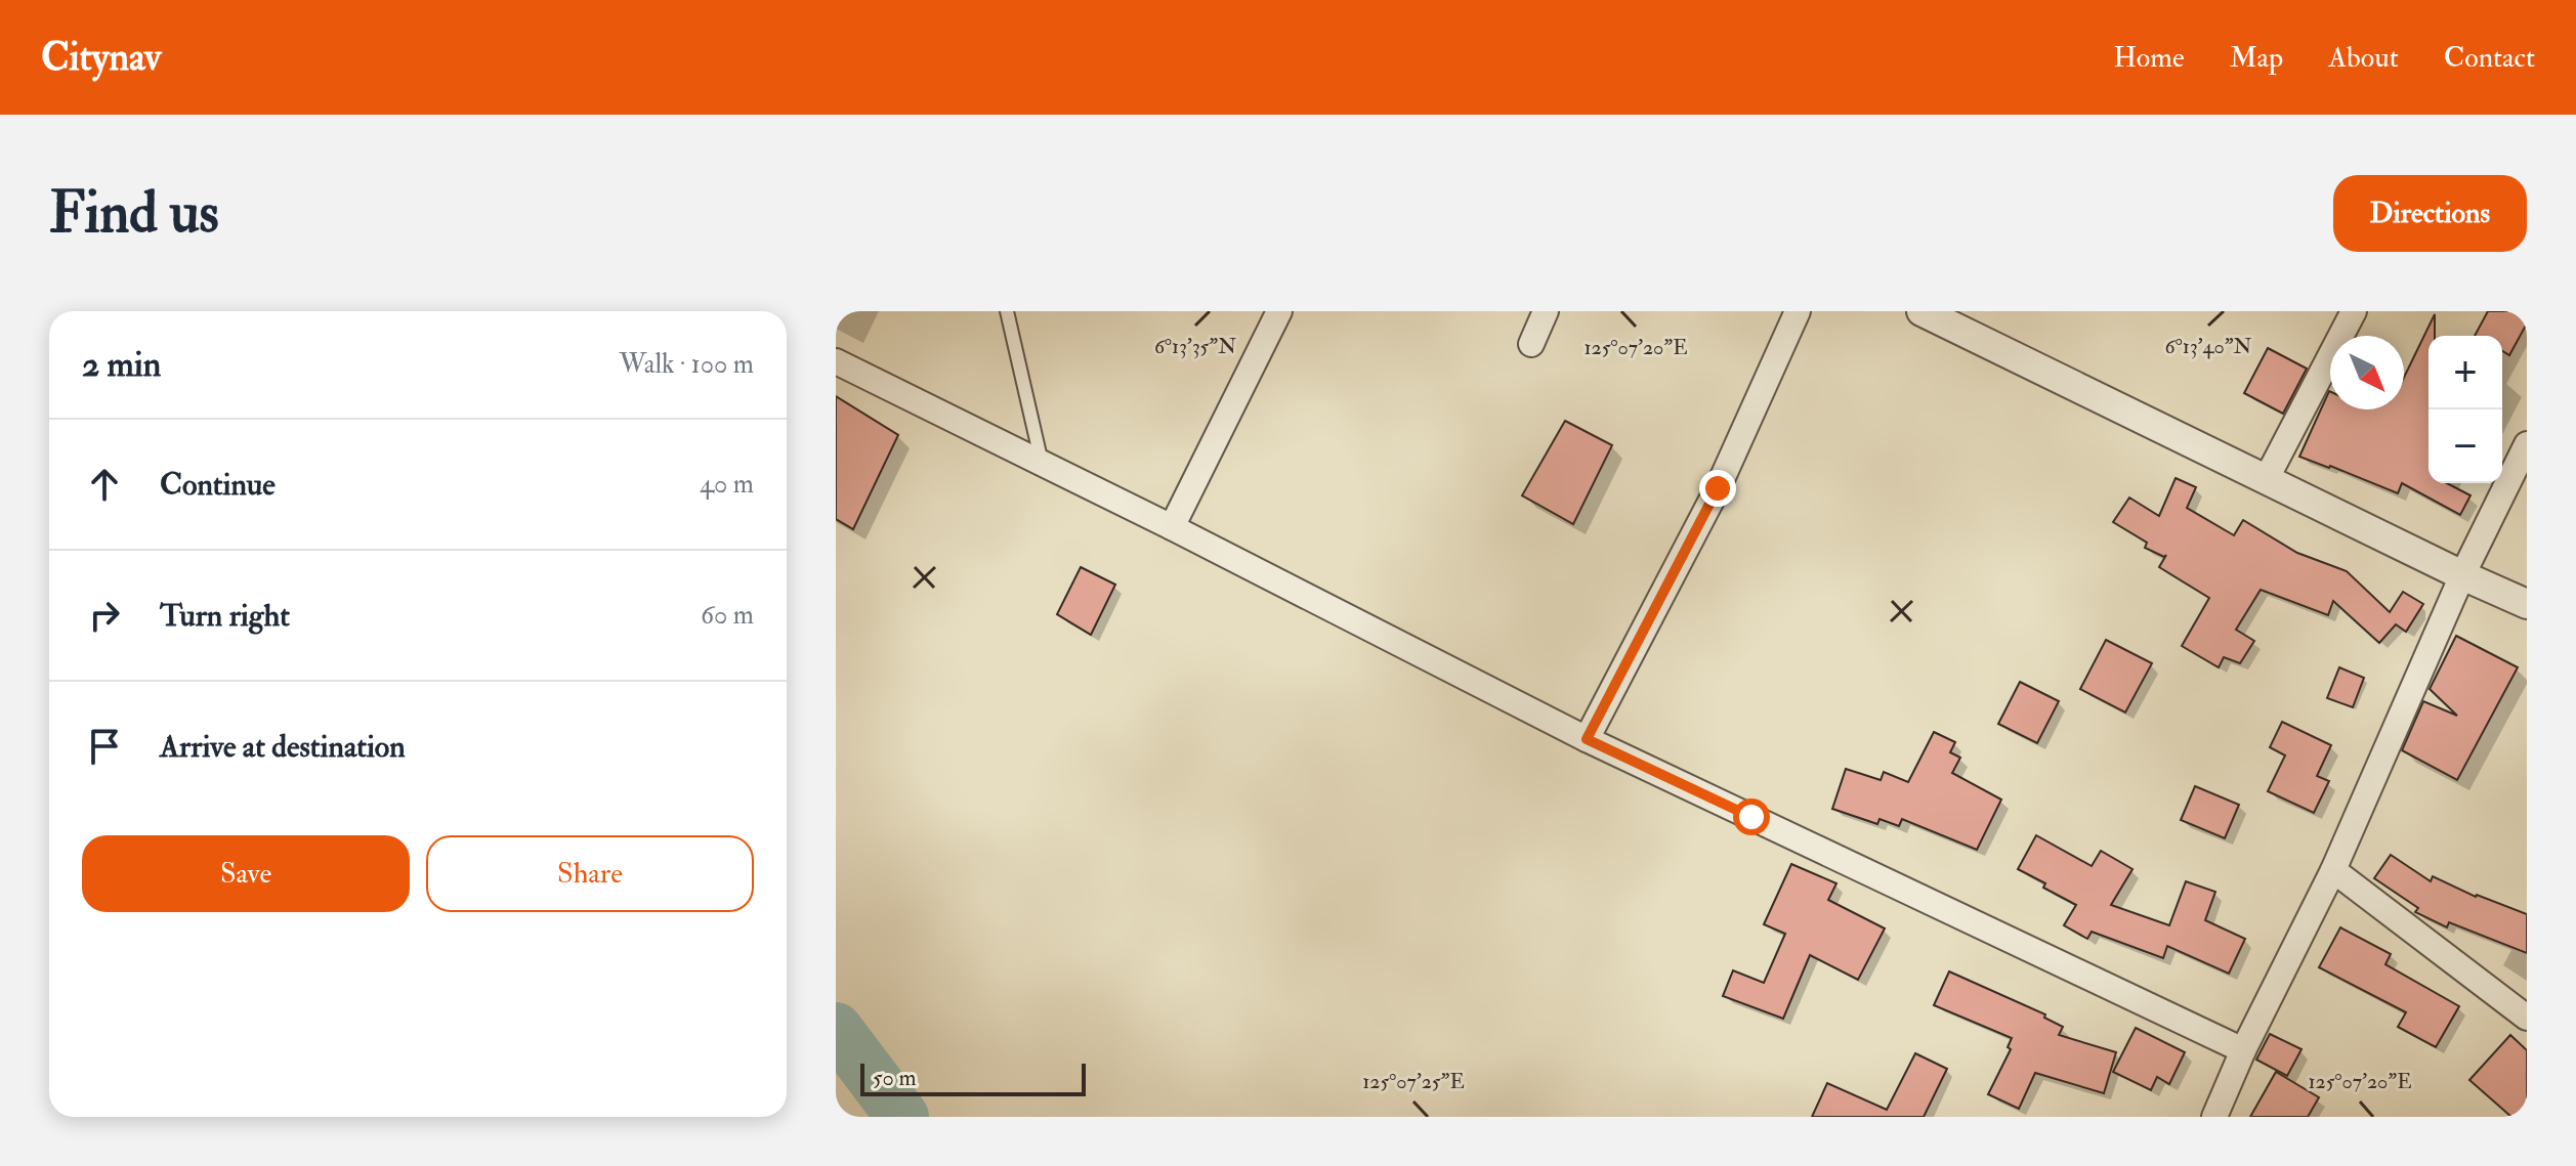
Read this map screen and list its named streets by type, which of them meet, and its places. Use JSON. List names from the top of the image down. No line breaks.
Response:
{"scale_bar":"50 m","north":"bottom right","page":{"header":"Citynav","nav":["Home","Map","About","Contact"],"buttons":["Directions",["Save","Share"]],"title":"Find us","heading":["2 min","Walk · 100 m"],"map_buttons":["+","−"],"list":[["Continue","40 m"],["Turn right","60 m"],"Arrive at destination"],"scale":"50 m"},"coordinates":["6°13'35\"N","6°13'40\"N","125°07'20\"E","125°07'25\"E"]}
